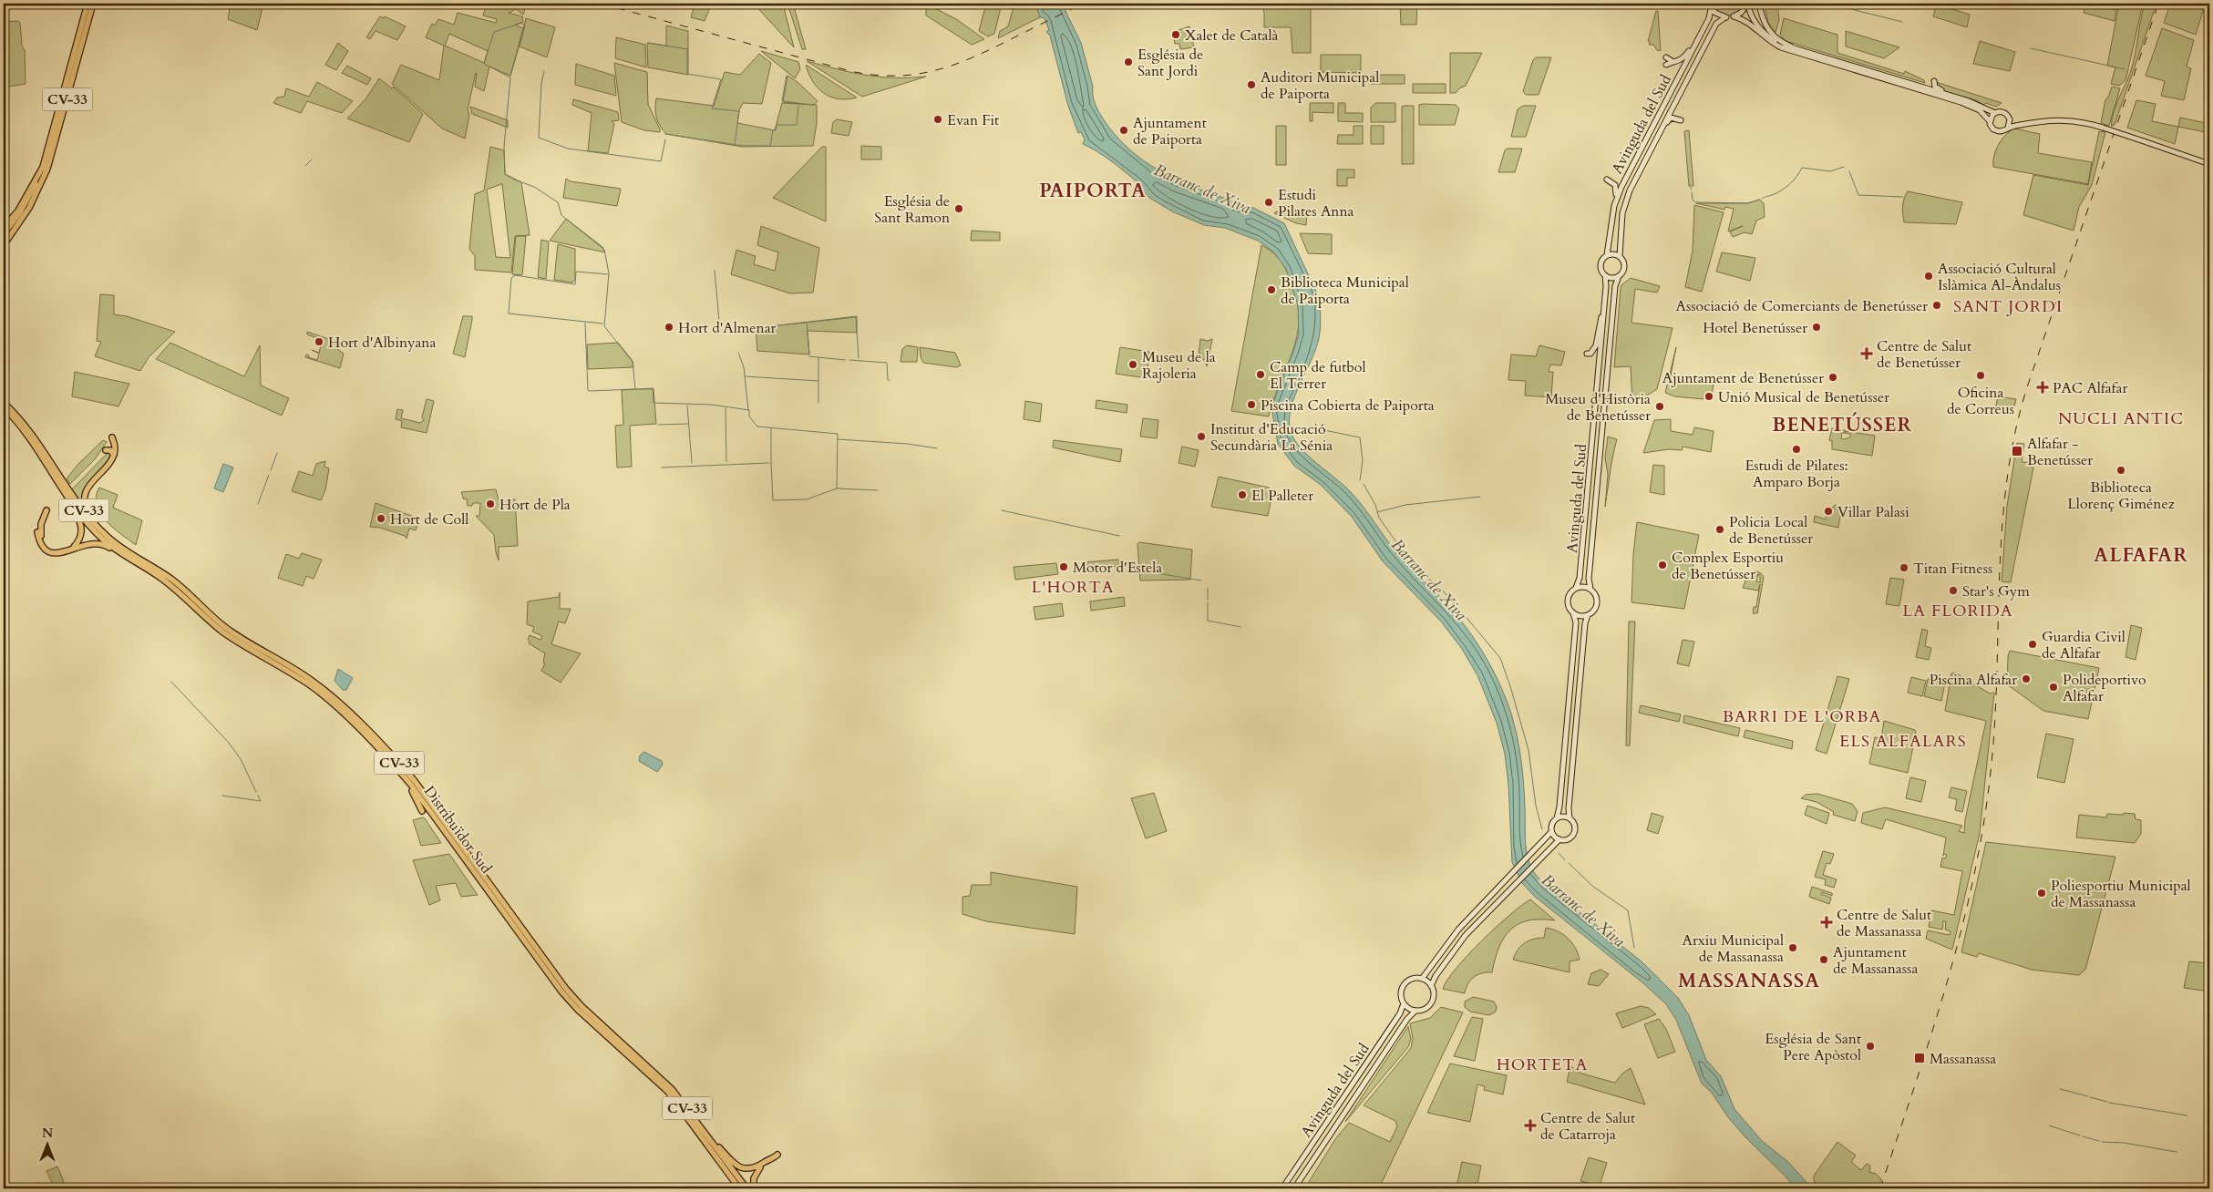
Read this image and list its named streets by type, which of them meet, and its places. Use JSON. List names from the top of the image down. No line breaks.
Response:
{"streets":{"main road":["CV-33","Avinguda del Sud","Distribuïdor Sud"]},"crossings":[["CV-33","Distribuïdor Sud"]],"districts":["PAIPORTA","SANT JORDI","NUCLI ANTIC","BENETÚSSER","ALFAFAR","L'HORTA","LA FLORIDA","BARRI DE L'ORBA","ELS ALFALARS","MASSANASSA","HORTETA"],"water":["Barranc de Xiva"],"places":{"other":["Xalet de Català","Església de Sant Jordi","Auditori Municipal de Paiporta","Evan Fit","Ajuntament de Paiporta","Estudi Pilates Anna","Església de Sant Ramon","Associació Cultural Islàmica Al-Àndalus","Biblioteca Municipal de Paiporta","Associació de Comerciants de Benetússer","Hort d'Almenar","Hotel Benetússer","Hort d'Albinyana","Museu de la Rajoleria","Camp de futbol El Terrer","Oficina de Correus","Ajuntament de Benetússer","Unió Musical de Benetússer","Piscina Cobierta de Paiporta","Museu d'Història de Benetússer","Institut d'Educació Secundària La Sénia","Estudi de Pilates: Amparo Borja","Biblioteca Llorenç Giménez","El Palleter","Hort de Pla","Villar Palasi","Hort de Coll","Policia Local de Benetússer","Complex Esportiu de Benetússer","Motor d'Estela","Titan Fitness","Star's Gym","Guardia Civil de Alfafar","Piscina Alfafar","Polideportivo Alfafar","Poliesportiu Municipal de Massanassa","Arxiu Municipal de Massanassa","Ajuntament de Massanassa","Església de Sant Pere Apòstol"],"health":["Centre de Salut de Benetússer","PAC Alfafar","Centre de Salut de Massanassa","Centre de Salut de Catarroja"],"transit":["Alfafar - Benetússer","Massanassa"]},"north":"top"}
